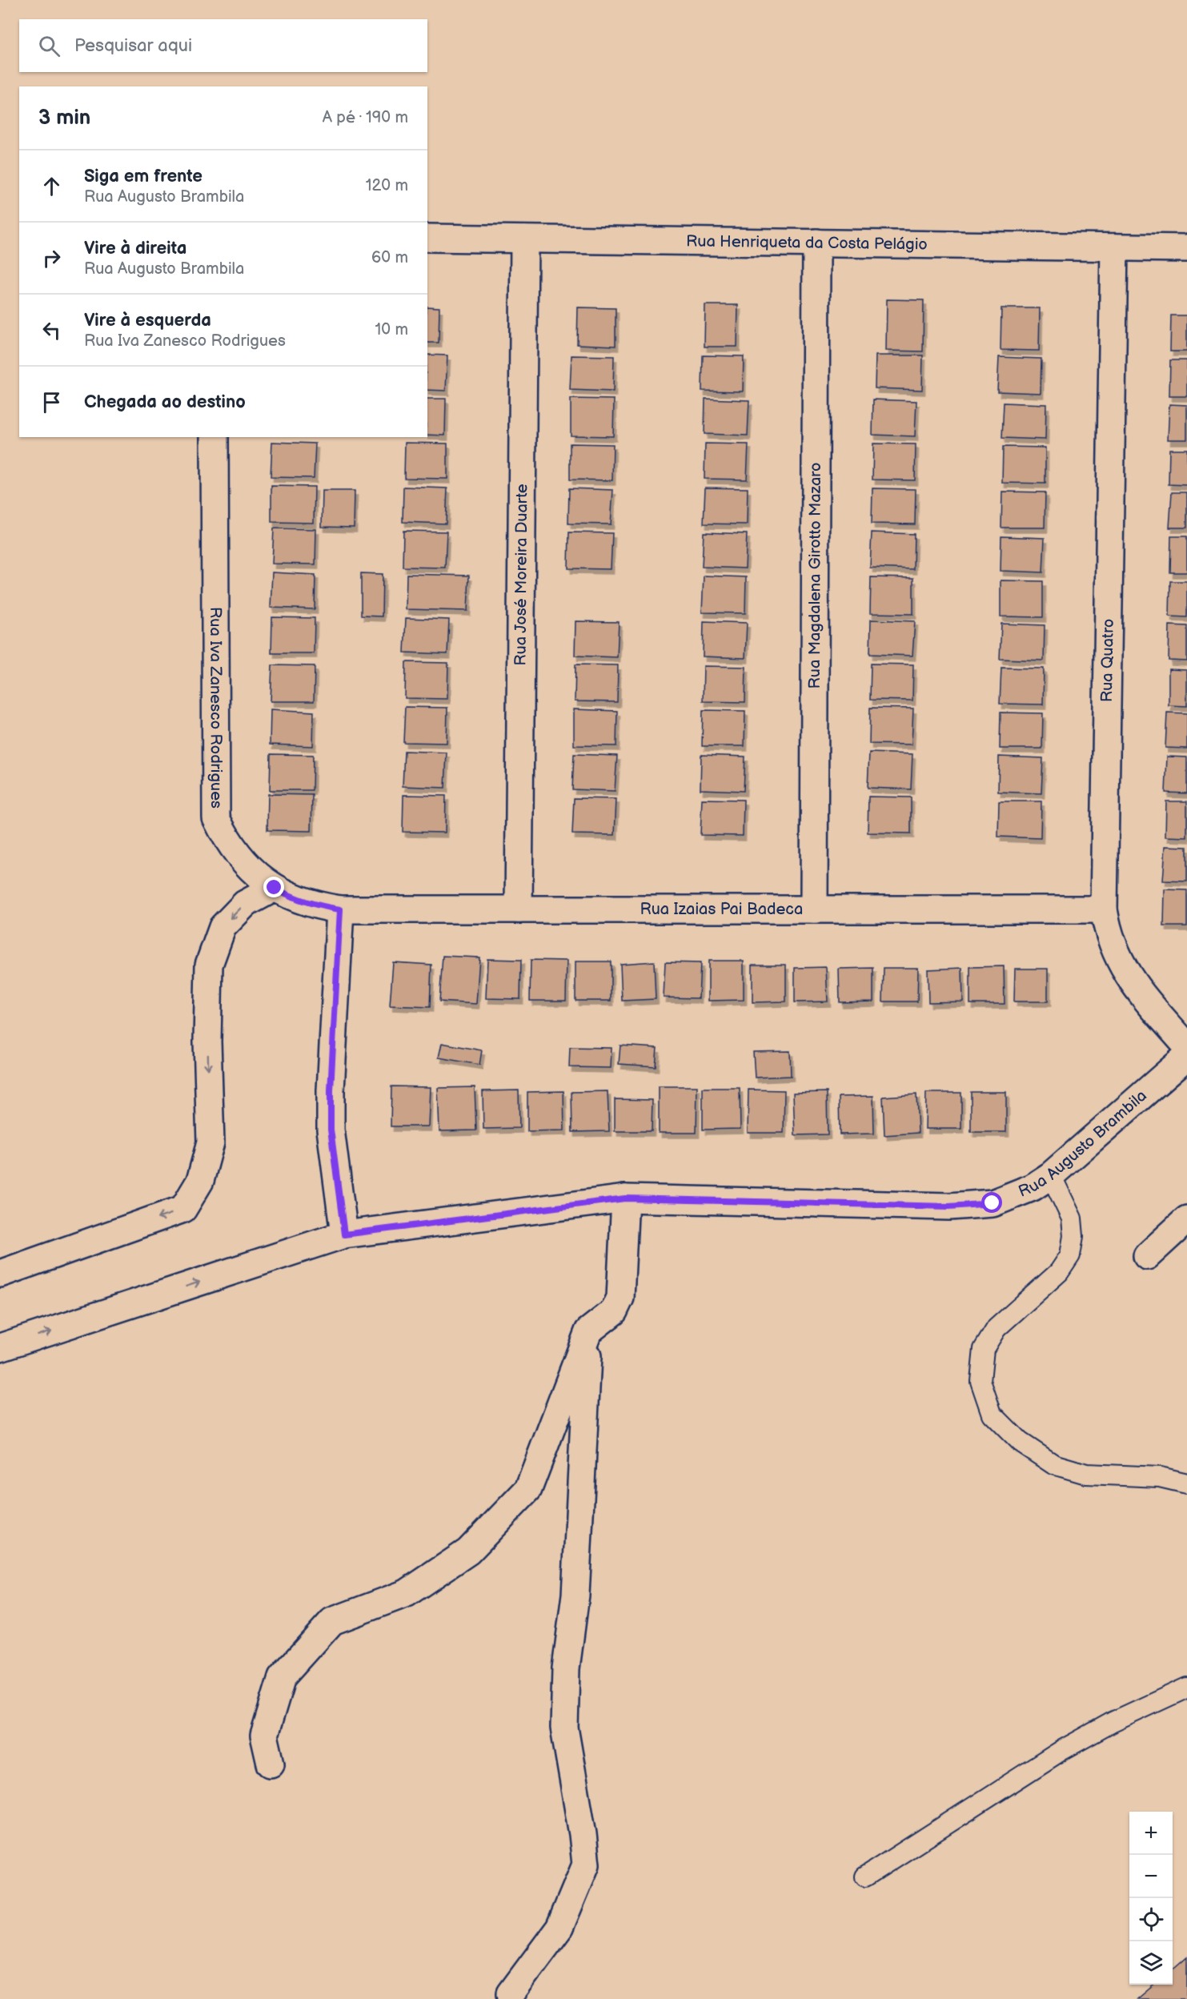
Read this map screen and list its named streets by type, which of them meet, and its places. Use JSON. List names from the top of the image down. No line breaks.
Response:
{"streets":{"street":["Rua Henriqueta da Costa Pelágio","Rua José Moreira Duarte","Rua Magdalena Girotto Mazaro","Rua Quatro","Rua Iva Zanesco Rodrigues","Rua Izaias Pai Badeca","Rua Augusto Brambila"]},"crossings":[["Rua Henriqueta da Costa Pelágio","Rua José Moreira Duarte"],["Rua Henriqueta da Costa Pelágio","Rua Magdalena Girotto Mazaro"],["Rua Henriqueta da Costa Pelágio","Rua Quatro"],["Rua José Moreira Duarte","Rua Izaias Pai Badeca"],["Rua Magdalena Girotto Mazaro","Rua Izaias Pai Badeca"],["Rua Quatro","Rua Izaias Pai Badeca"],["Rua Iva Zanesco Rodrigues","Rua Izaias Pai Badeca"]],"page":{"search":"Pesquisar aqui","heading":["3 min","A pé · 190 m"],"list":[["Siga em frente","Rua Augusto Brambila","120 m"],["Vire à direita","Rua Augusto Brambila","60 m"],["Vire à esquerda","Rua Iva Zanesco Rodrigues","10 m"],"Chegada ao destino"],"map_buttons":["+","−"]}}
